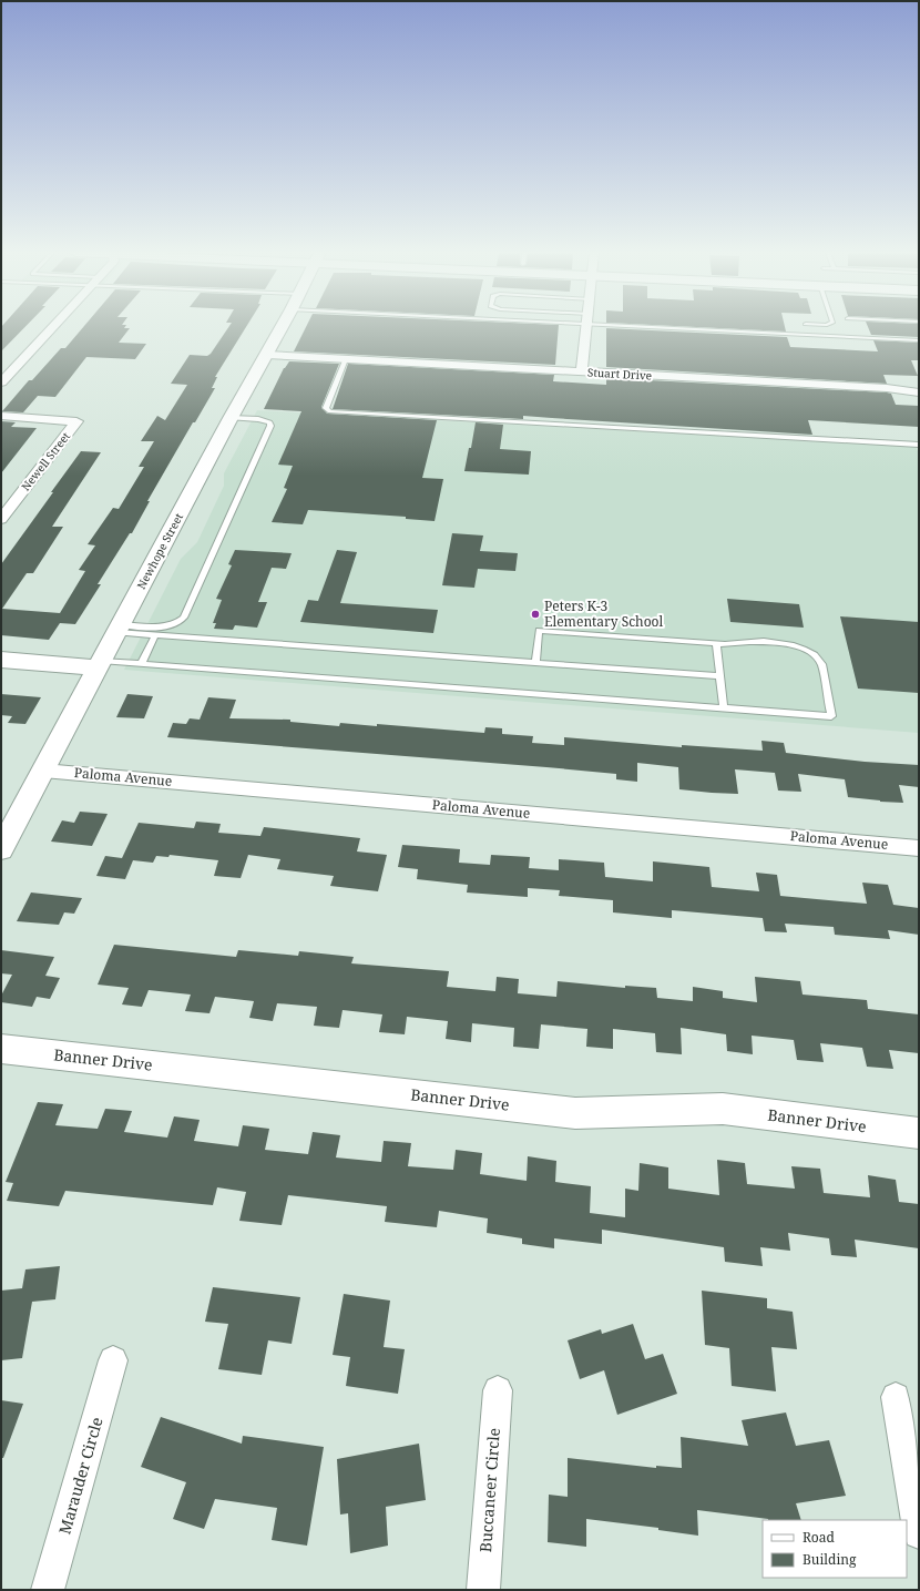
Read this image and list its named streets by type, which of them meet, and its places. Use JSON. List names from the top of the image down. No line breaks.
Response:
{"streets":{"main road":["Newhope Street","Banner Drive"],"street":["Stuart Drive","Newell Street","Paloma Avenue","Marauder Circle","Buccaneer Circle"]},"crossings":[["Stuart Drive","Newhope Street"],["Newhope Street","Paloma Avenue"]],"places":["Peters K-3 Elementary School"],"legend":["Road","Building"]}
